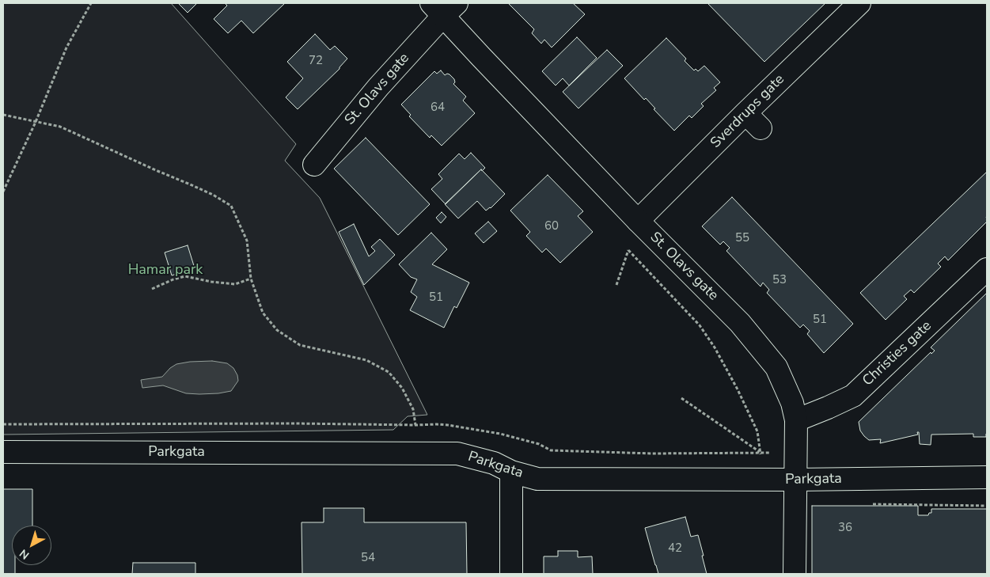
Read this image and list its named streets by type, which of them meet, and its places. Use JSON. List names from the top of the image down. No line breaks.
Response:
{"streets":{"street":["St. Olavs gate","Sverdrups gate","Christies gate","Parkgata"]},"crossings":[["St. Olavs gate","Sverdrups gate"],["St. Olavs gate","Christies gate"],["St. Olavs gate","Parkgata"]],"parks":["Hamar park"],"house_numbers":["72","64","60","55","53","51","51","36","42","54"],"north":"bottom left"}
